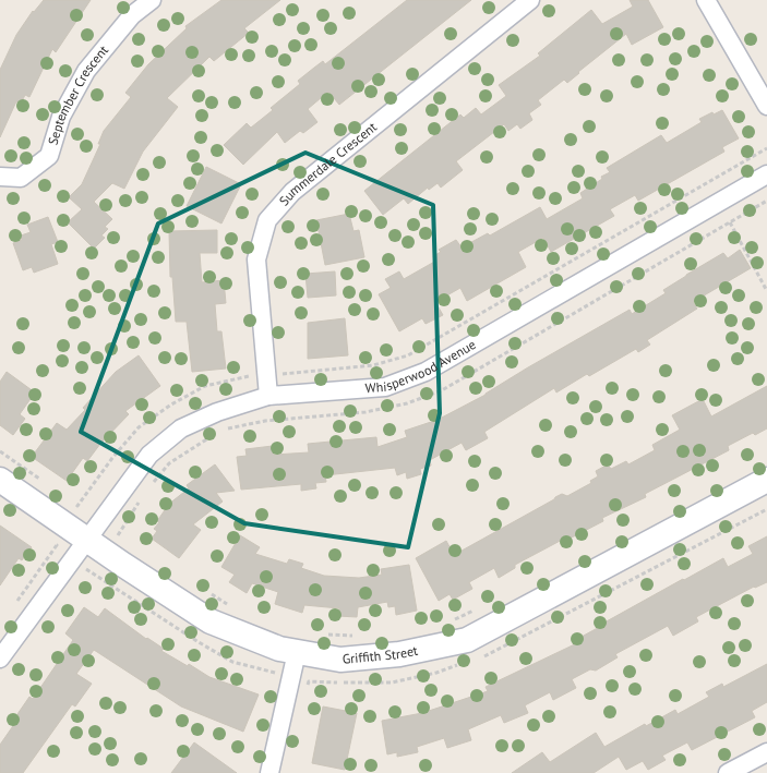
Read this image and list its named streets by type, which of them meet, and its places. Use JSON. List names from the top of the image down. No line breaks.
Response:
{"streets":{"street":["September Crescent","Summerdale Crescent","Whisperwood Avenue","Griffith Street"]},"crossings":[["Summerdale Crescent","Whisperwood Avenue"],["Whisperwood Avenue","Griffith Street"]]}
